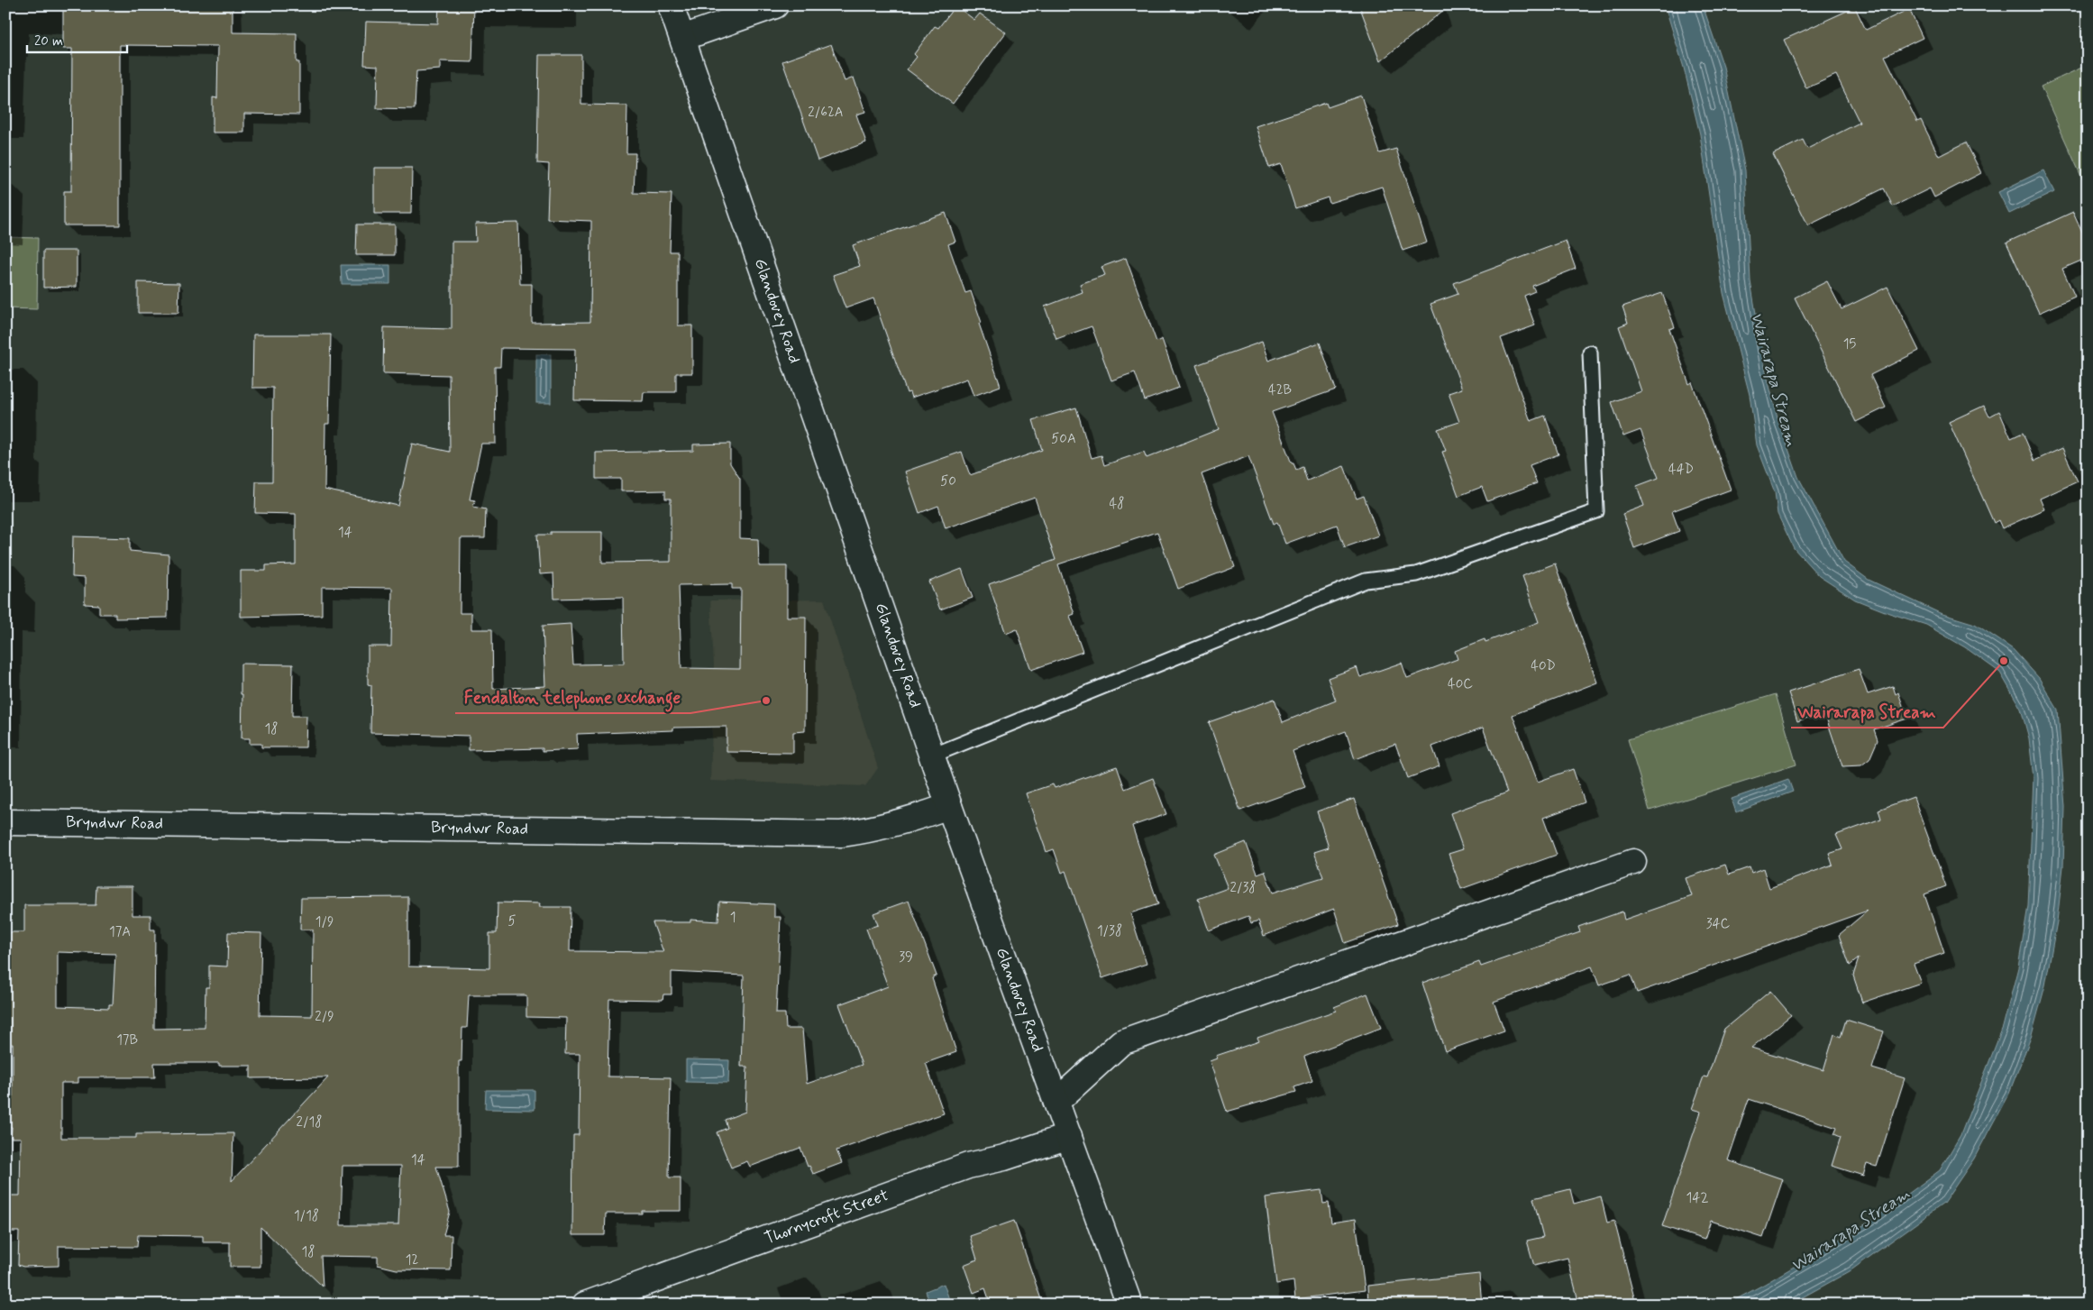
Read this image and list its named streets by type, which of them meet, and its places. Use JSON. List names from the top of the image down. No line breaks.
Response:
{"streets":{"street":["Glandovey Road","Bryndwr Road","Thornycroft Street"]},"crossings":[["Glandovey Road","Bryndwr Road"],["Glandovey Road","Thornycroft Street"]],"water":["Wairarapa Stream"],"places":["Wairarapa Stream","Fendalton telephone exchange"],"house_numbers":["2/62A","15","42B","50A","44D","50","48","14","40D","40C","18","2/38","1","5","1/9","34C","1/38","17A","39","2/9","17B","2/18","14","142","1/18","18","12"],"scale_bar":"20 m"}
